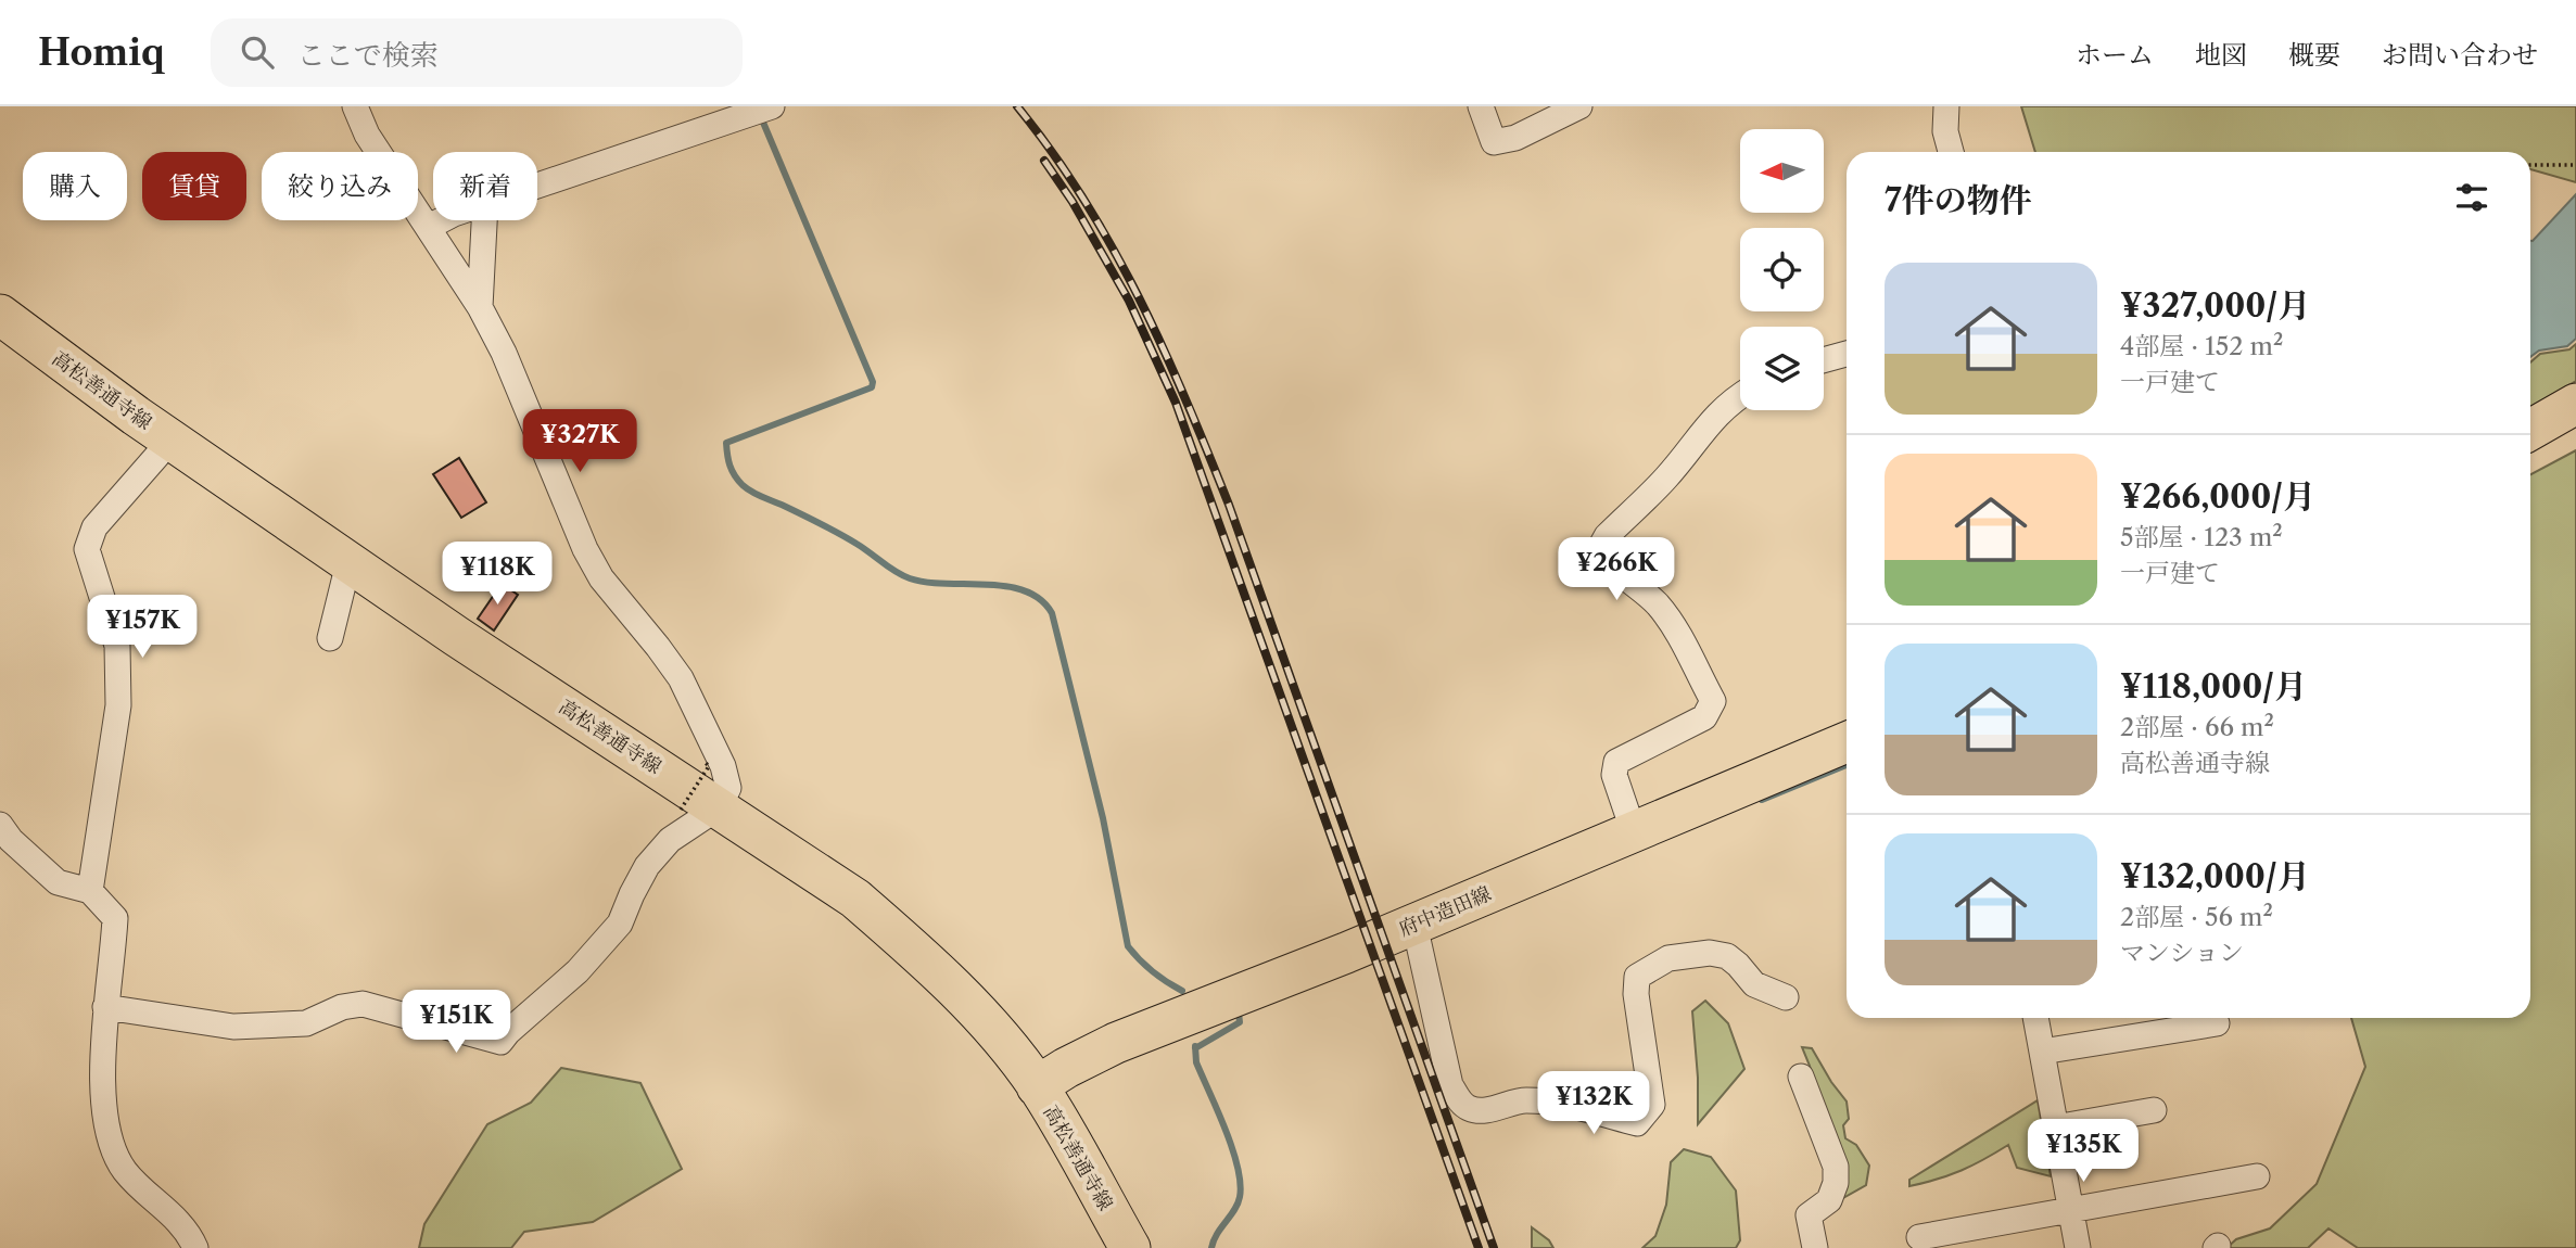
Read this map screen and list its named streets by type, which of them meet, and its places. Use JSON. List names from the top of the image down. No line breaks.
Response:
{"streets":{"main road":["高松善通寺線","府中造田線"]},"crossings":[["高松善通寺線","府中造田線"]],"north":"left","page":{"header":"Homiq","search":"ここで検索","nav":["ホーム","地図","概要","お問い合わせ"],"chip":["購入","賃貸","絞り込み","新着"],"heading":"7件の物件","list":[{"name":"¥327,000/月","note":"4部屋 · 152 m² · 一戸建て"},{"name":"¥266,000/月","note":"5部屋 · 123 m² · 一戸建て"},{"name":"¥118,000/月","note":"2部屋 · 66 m² · 高松善通寺線"},{"name":"¥132,000/月","note":"2部屋 · 56 m² · マンション"}],"price":["¥327K","¥266K","¥118K","¥157K","¥151K","¥132K","¥135K"]}}
